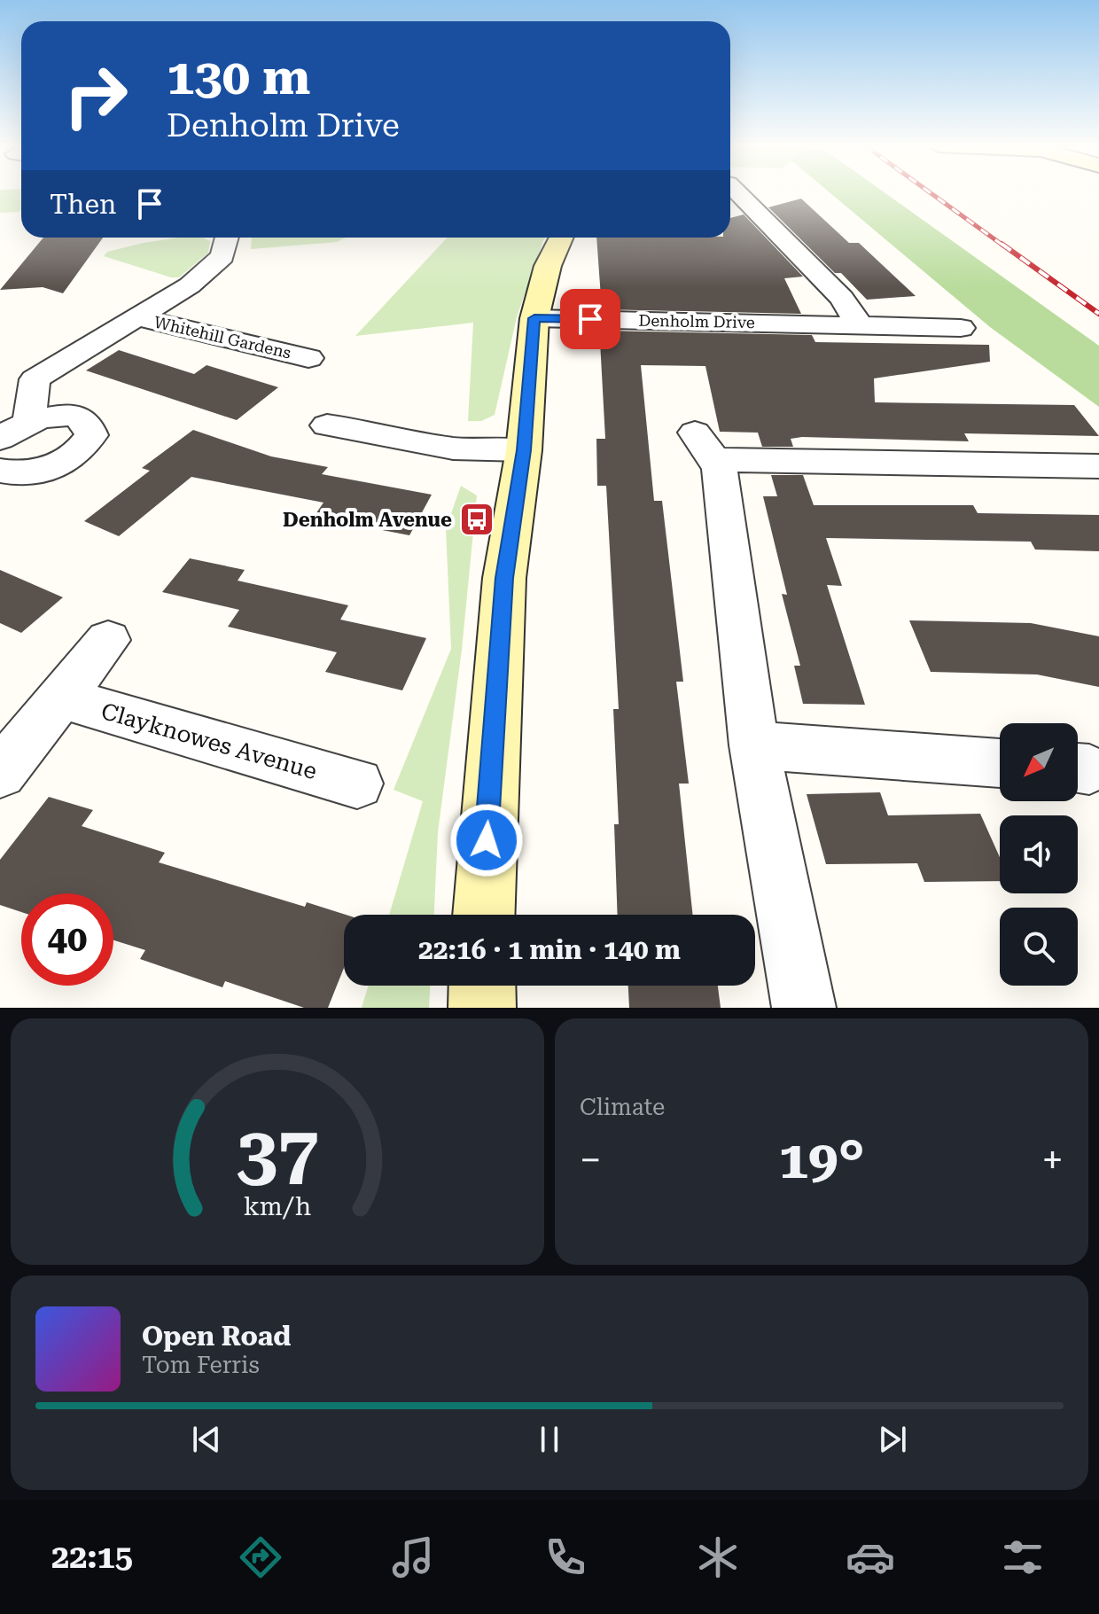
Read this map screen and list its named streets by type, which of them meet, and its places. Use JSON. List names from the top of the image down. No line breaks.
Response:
{"streets":{"street":["Denholm Drive","Whitehill Gardens","Clayknowes Avenue"]},"places":{"bus stop":["Denholm Avenue"]},"north":"bottom left","page":{"turn":["130 m","Denholm Drive"],"then":"Then","limit":"40","trip":"22:16 · 1 min · 140 m","tile":"Climate","heat":["−","19°","+"],"song":["Open Road","Tom Ferris"],"tabs":"22:15","gauge":["37","km/h"]}}
